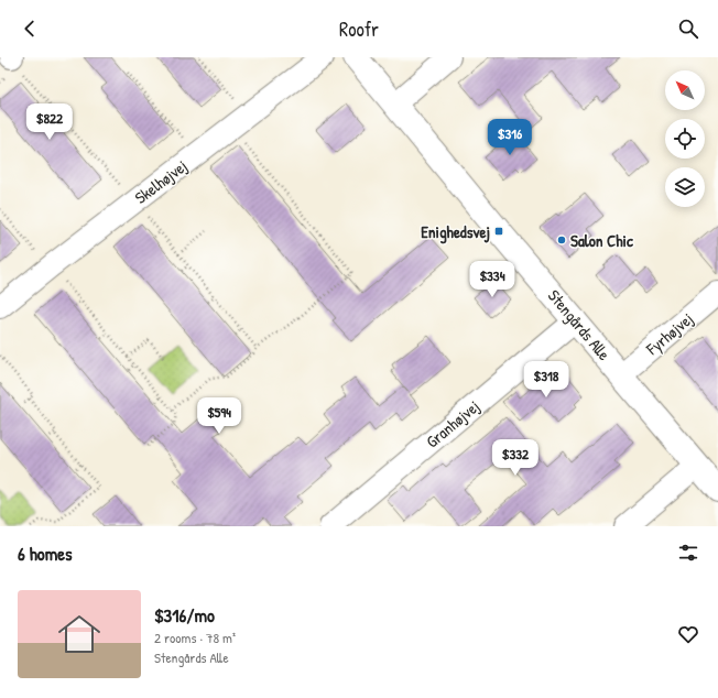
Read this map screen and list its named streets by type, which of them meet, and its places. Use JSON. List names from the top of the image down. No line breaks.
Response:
{"streets":{"street":["Skelhøjvej","Stengårds Alle","Fyrhøjvej","Granhøjvej"]},"crossings":[["Stengårds Alle","Fyrhøjvej"],["Stengårds Alle","Granhøjvej"]],"places":{"transit":["Enighedsvej"],"other":["Salon Chic"]},"north":"top left","page":{"header":"Roofr","price":["$822","$316","$334","$318","$594","$332"],"heading":"6 homes","list":[{"name":"$316/mo","note":"2 rooms · 78 m² · Stengårds Alle"}]}}
